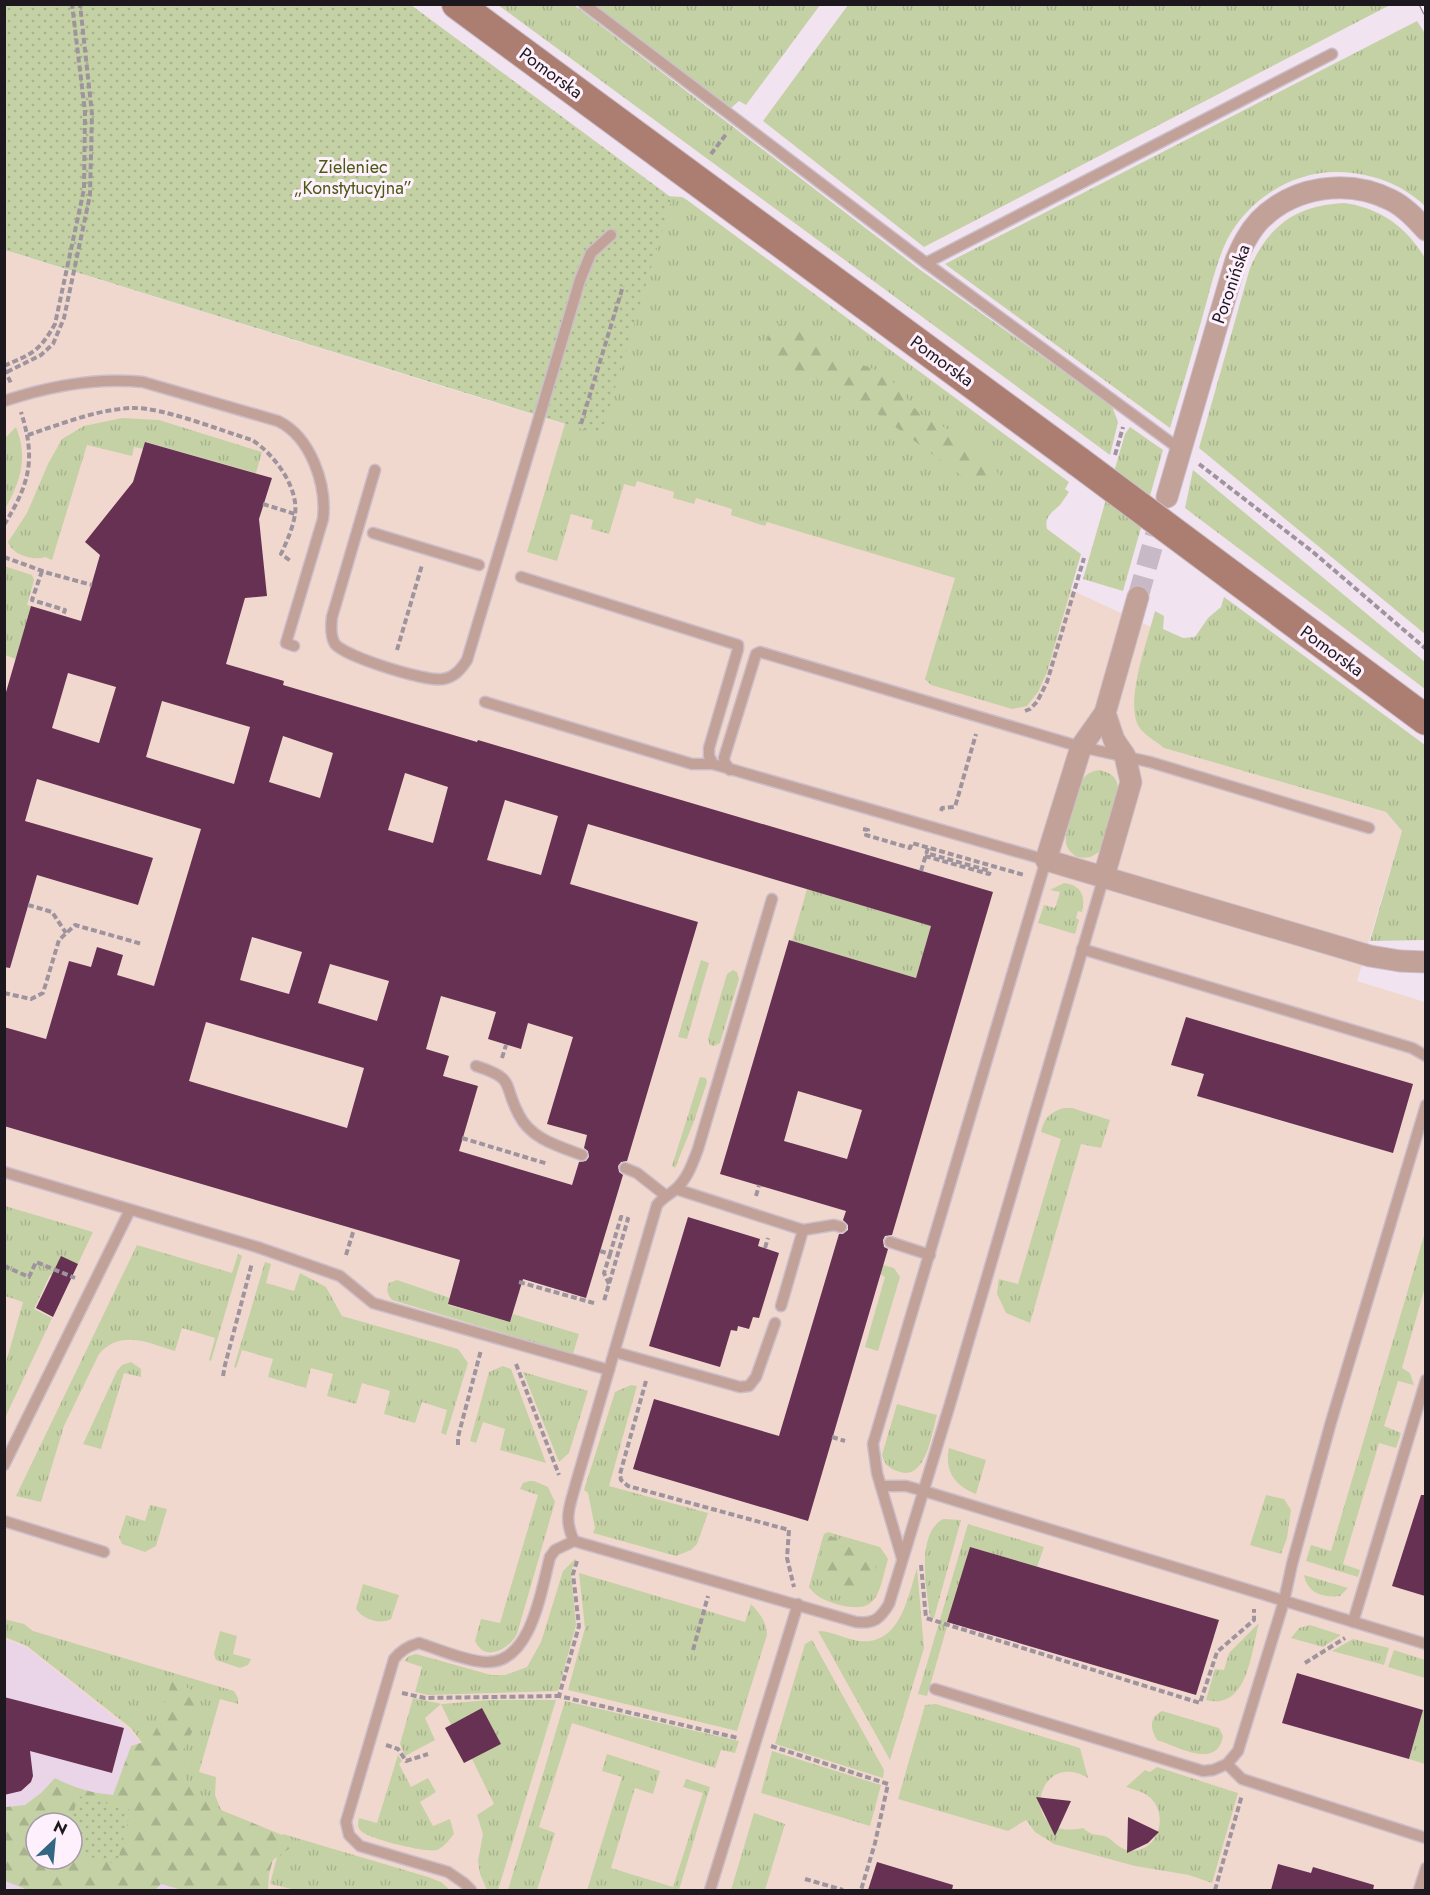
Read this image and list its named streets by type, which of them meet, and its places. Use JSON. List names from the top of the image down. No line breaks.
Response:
{"streets":{"street":["Pomorska","Poronińska"]},"parks":["Zieleniec „Konstytucyjna”"],"north":"top right"}
